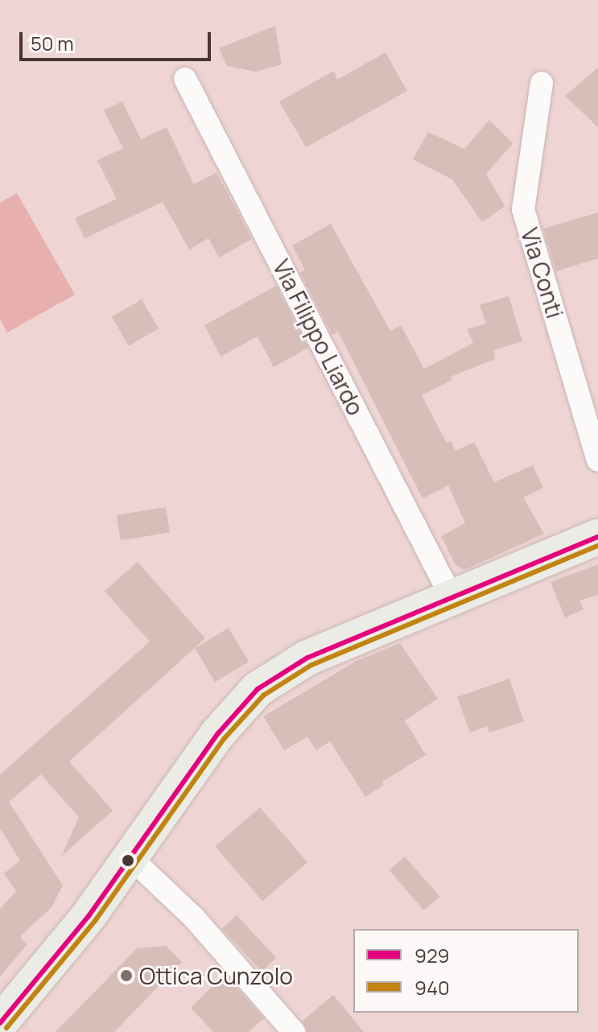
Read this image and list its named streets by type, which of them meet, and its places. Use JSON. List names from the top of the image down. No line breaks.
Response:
{"streets":{"street":["Via Conti","Via Filippo Liardo"]},"places":["Ottica Cunzolo"],"lines":["transit line 929","transit line 940"],"legend":["929","940"],"scale_bar":"50 m"}
